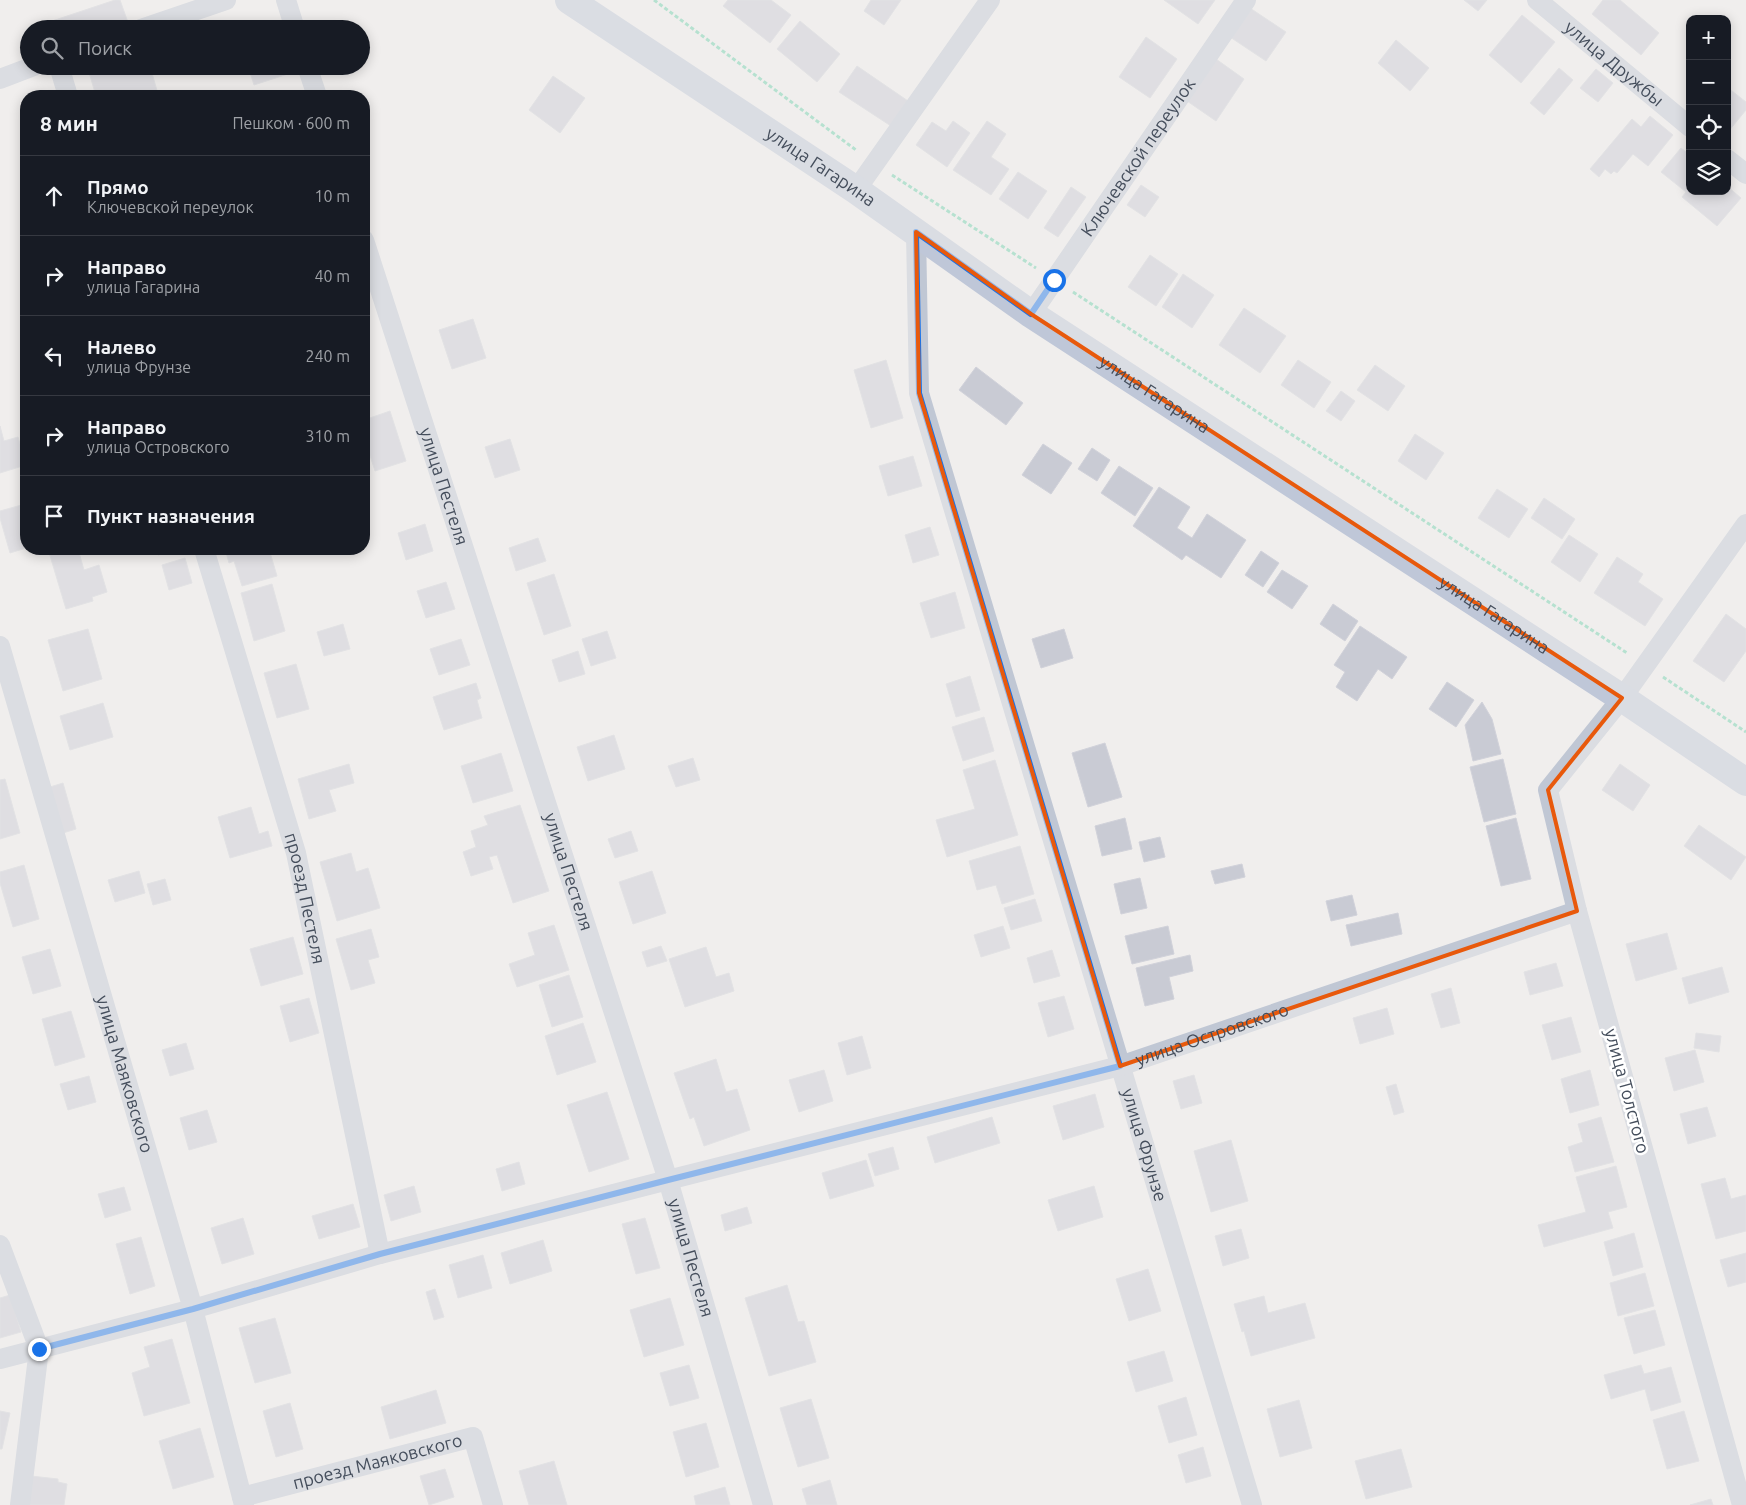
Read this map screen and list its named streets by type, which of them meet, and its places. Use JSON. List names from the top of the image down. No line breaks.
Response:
{"streets":{"main road":["улица Гагарина"],"street":["улица Дружбы","Ключевской переулок","улица Пестеля","проезд Пестеля","улица Островского","улица Маяковского","улица Толстого","улица Фрунзе","проезд Маяковского"]},"crossings":[["Ключевской переулок","улица Гагарина"],["улица Гагарина","улица Толстого"],["улица Гагарина","улица Фрунзе"],["улица Пестеля","улица Островского"],["проезд Пестеля","улица Островского"],["улица Островского","улица Маяковского"],["улица Островского","улица Толстого"],["улица Островского","улица Фрунзе"],["улица Маяковского","проезд Маяковского"]],"page":{"map_buttons":["+","−"],"search":"Поиск","heading":["8 мин","Пешком · 600 m"],"list":[["Прямо","Ключевской переулок","10 m"],["Направо","улица Гагарина","40 m"],["Налево","улица Фрунзе","240 m"],["Направо","улица Островского","310 m"],"Пункт назначения"]}}
